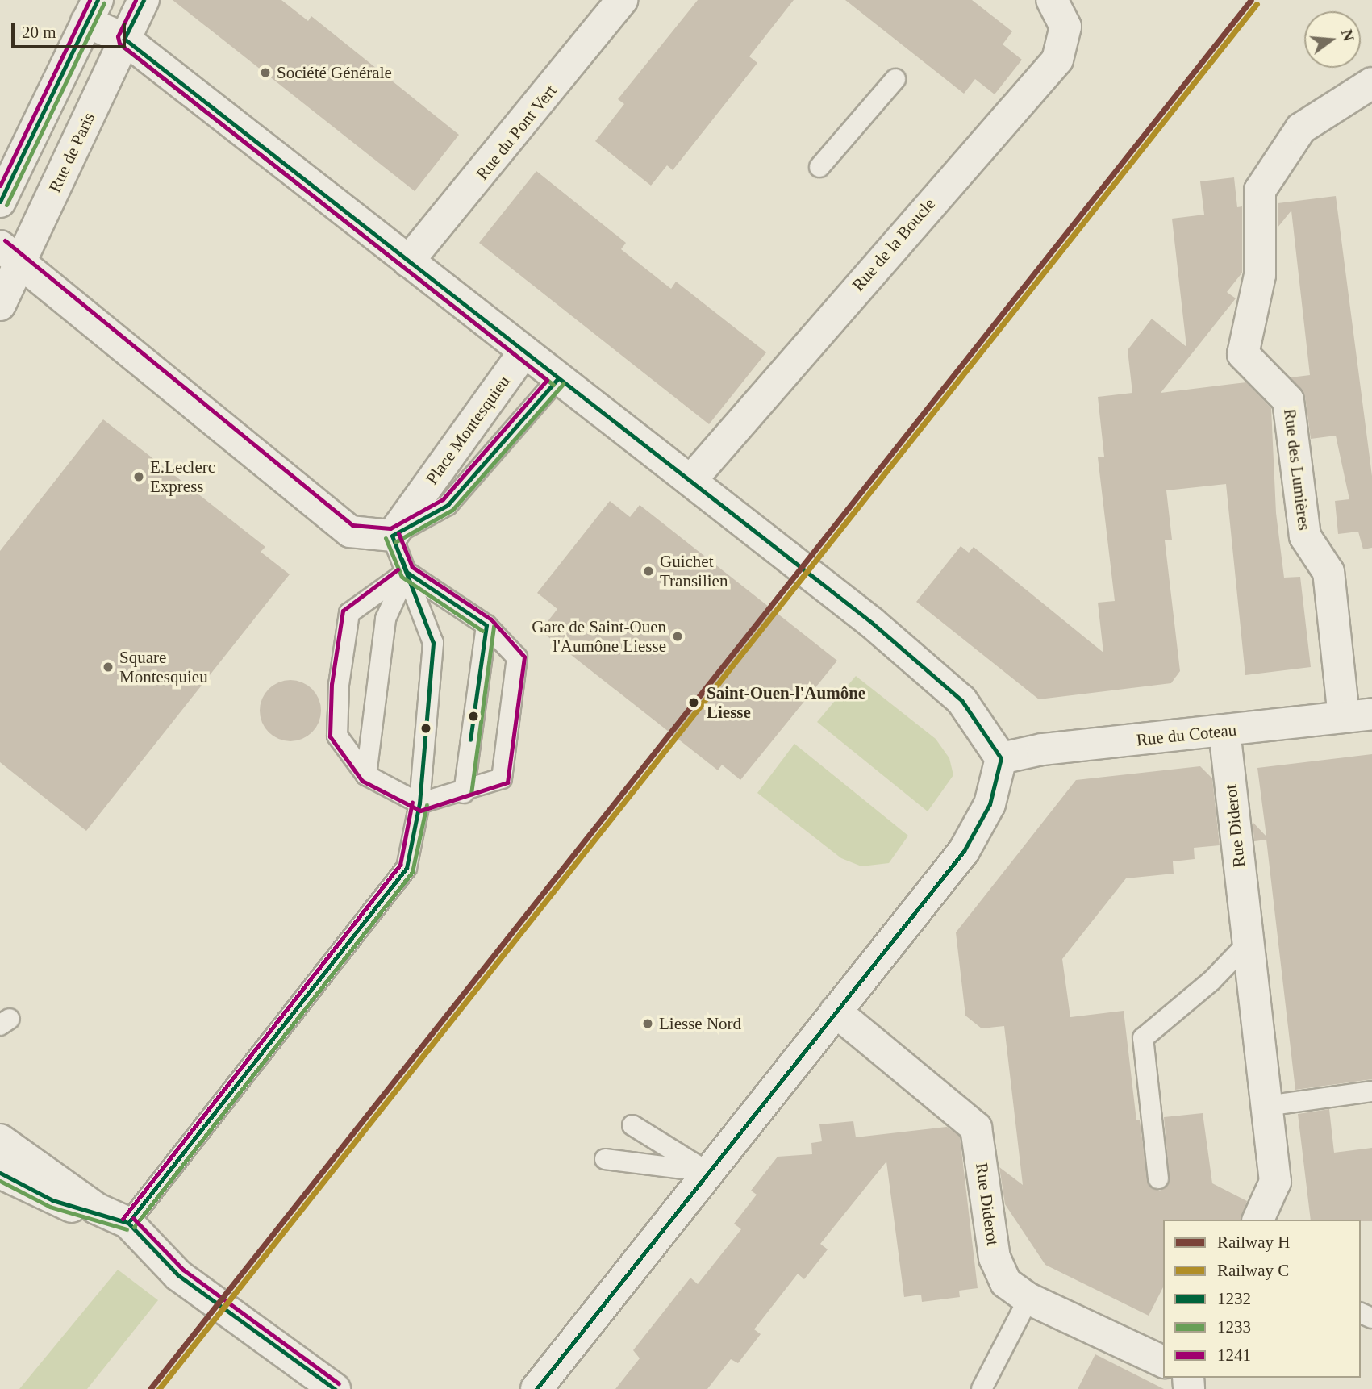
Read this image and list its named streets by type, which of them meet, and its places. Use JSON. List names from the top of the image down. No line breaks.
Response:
{"streets":{"street":["Rue du Pont Vert","Rue de Paris","Rue de la Boucle","Place Montesquieu","Rue des Lumières","Rue du Coteau","Rue Diderot"]},"crossings":[["Rue des Lumières","Rue du Coteau"],["Rue du Coteau","Rue Diderot"]],"places":["Société Générale","E.Leclerc Express","Guichet Transilien","Gare de Saint-Ouen l'Aumône Liesse","Square Montesquieu","Saint-Ouen-l'Aumône Liesse","Liesse Nord"],"lines":["rail line H","transit line 1232","transit line 1241","transit line 1233","rail line C"],"legend":["Railway H","Railway C","1232","1233","1241"],"scale_bar":"20 m","north":"right"}
